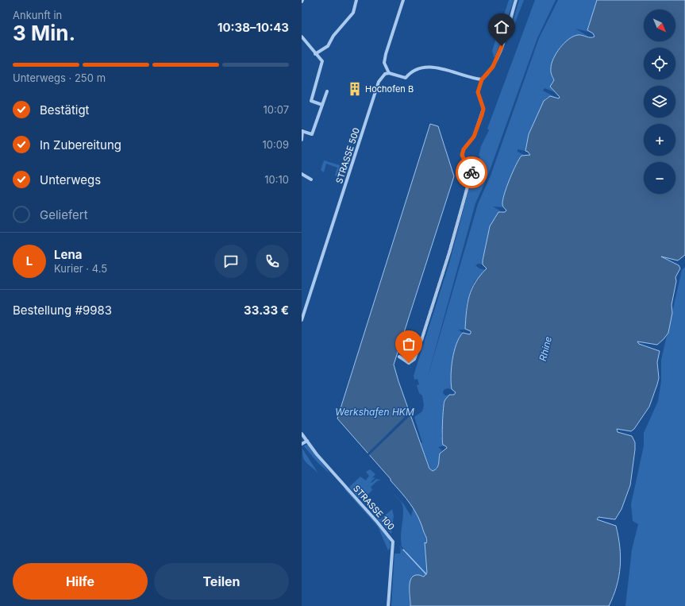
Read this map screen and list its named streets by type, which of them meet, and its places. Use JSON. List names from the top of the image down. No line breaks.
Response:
{"streets":{"street":["STRASSE 500","STRASSE 100"]},"water":["Rhine","Werkshafen HKM"],"places":{"building":["Hochofen B"]},"north":"bottom right","page":{"heading":["3 Min.","Ankunft in","10:38–10:43"],"panel":["Lena","Kurier · 4.5","Bestellung #9983","33.33 €"],"map_buttons":["+","−"],"bar":"Unterwegs · 250 m","list":[["Bestätigt","10:07"],["In Zubereitung","10:09"],["Unterwegs","10:10"],"Geliefert"],"round":"L","buttons":["Hilfe","Teilen"]}}
